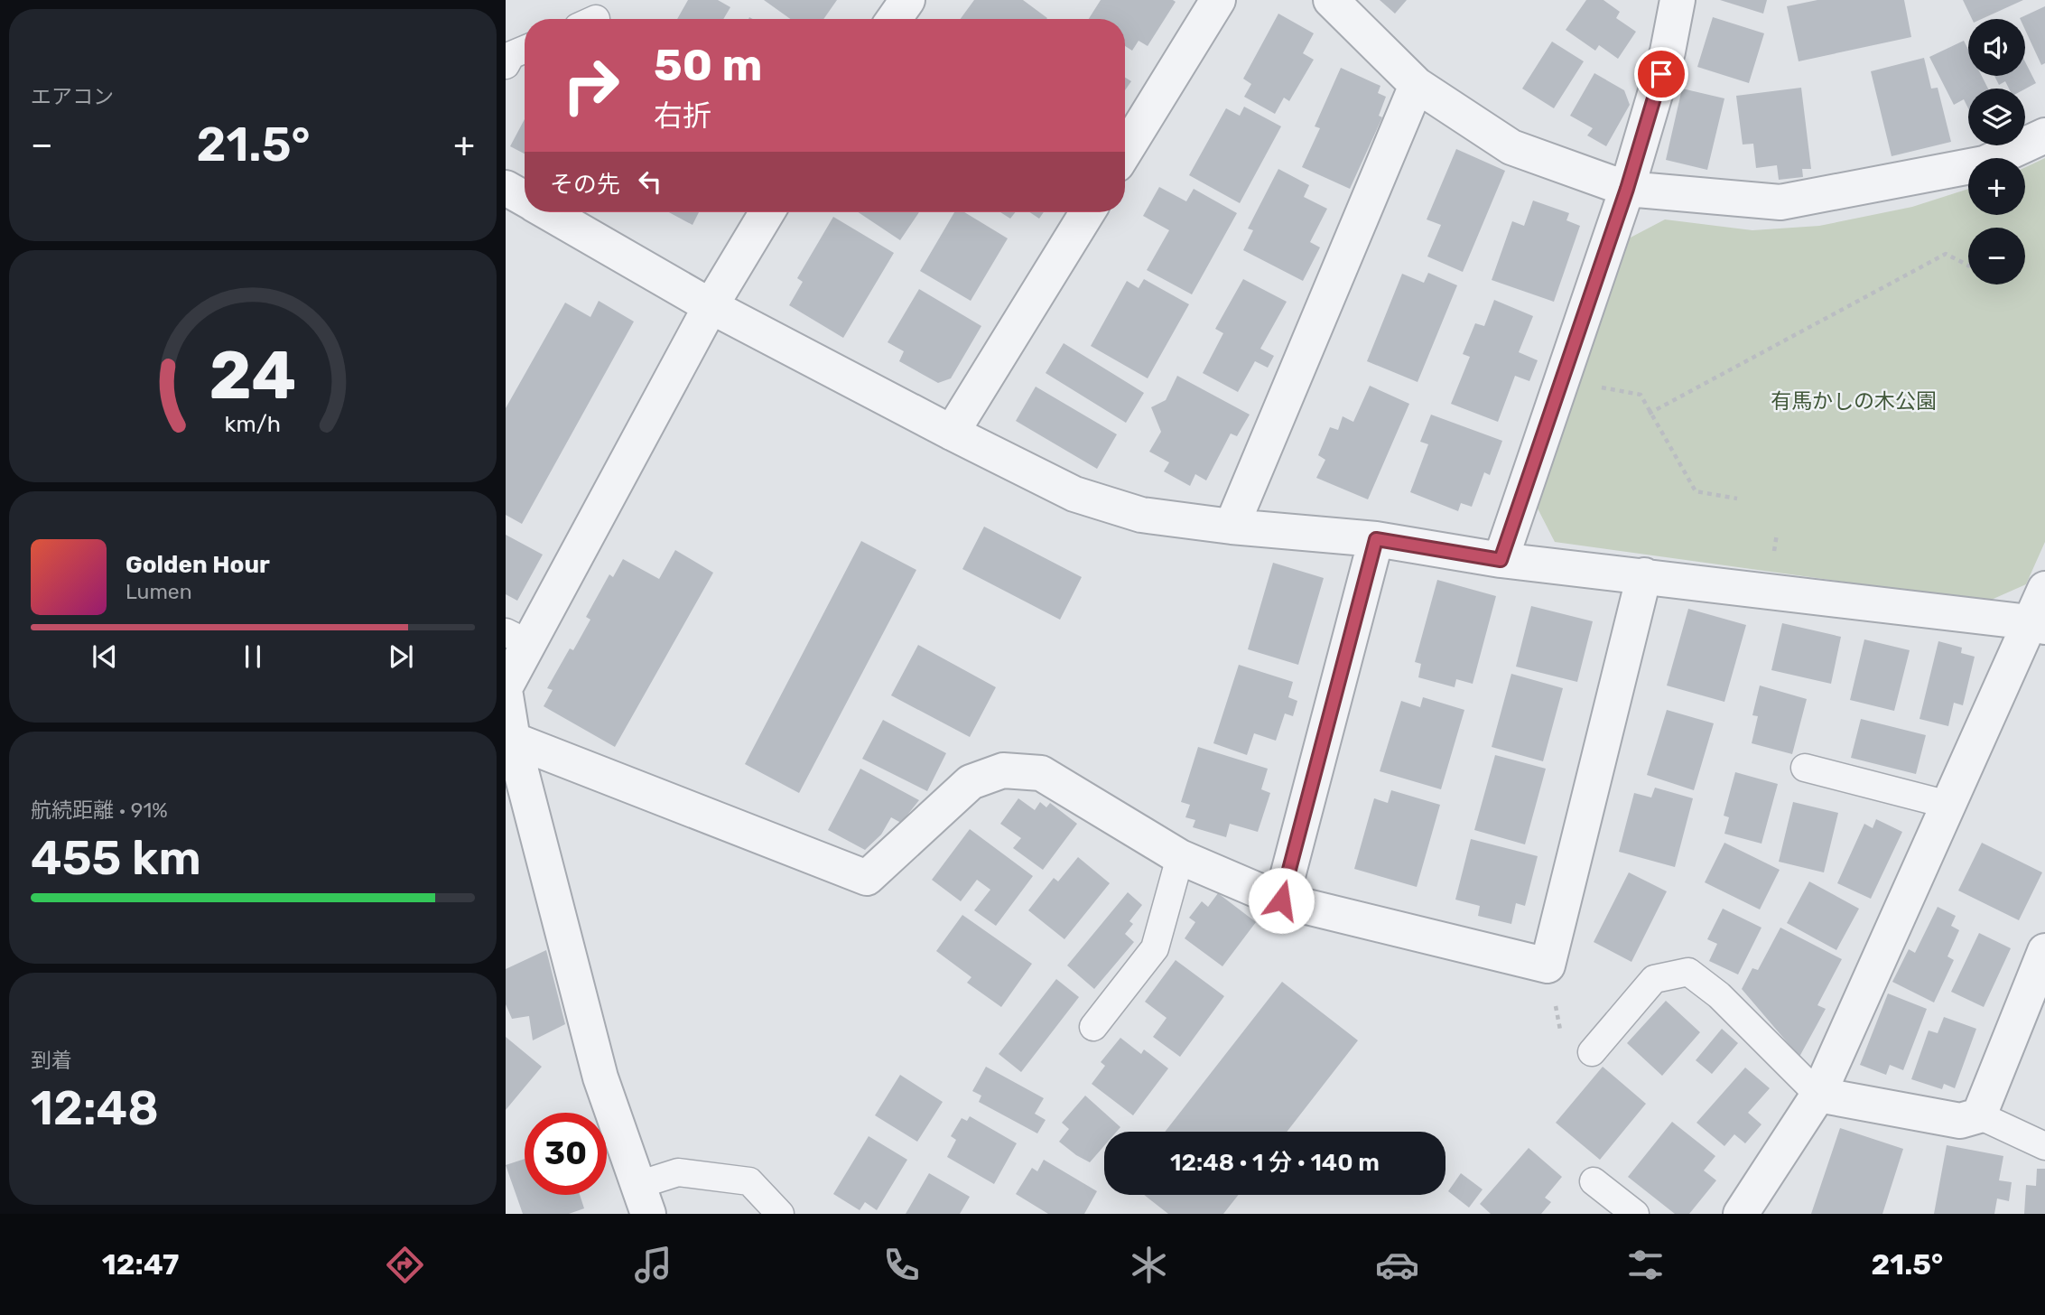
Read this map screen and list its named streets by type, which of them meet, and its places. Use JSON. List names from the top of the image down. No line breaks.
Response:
{"parks":["有馬かしの木公園"],"page":{"tile":["エアコン",["航続距離 · 91%","455 km"],["到着","12:48"]],"map_buttons":["+","−"],"turn":["50 m","右折"],"heat":["−","21.5°","+"],"then":"その先","song":["Golden Hour","Lumen"],"limit":"30","trip":"12:48 · 1 分 · 140 m","tabs":["12:47","21.5°"],"gauge":["24","km/h"]}}
